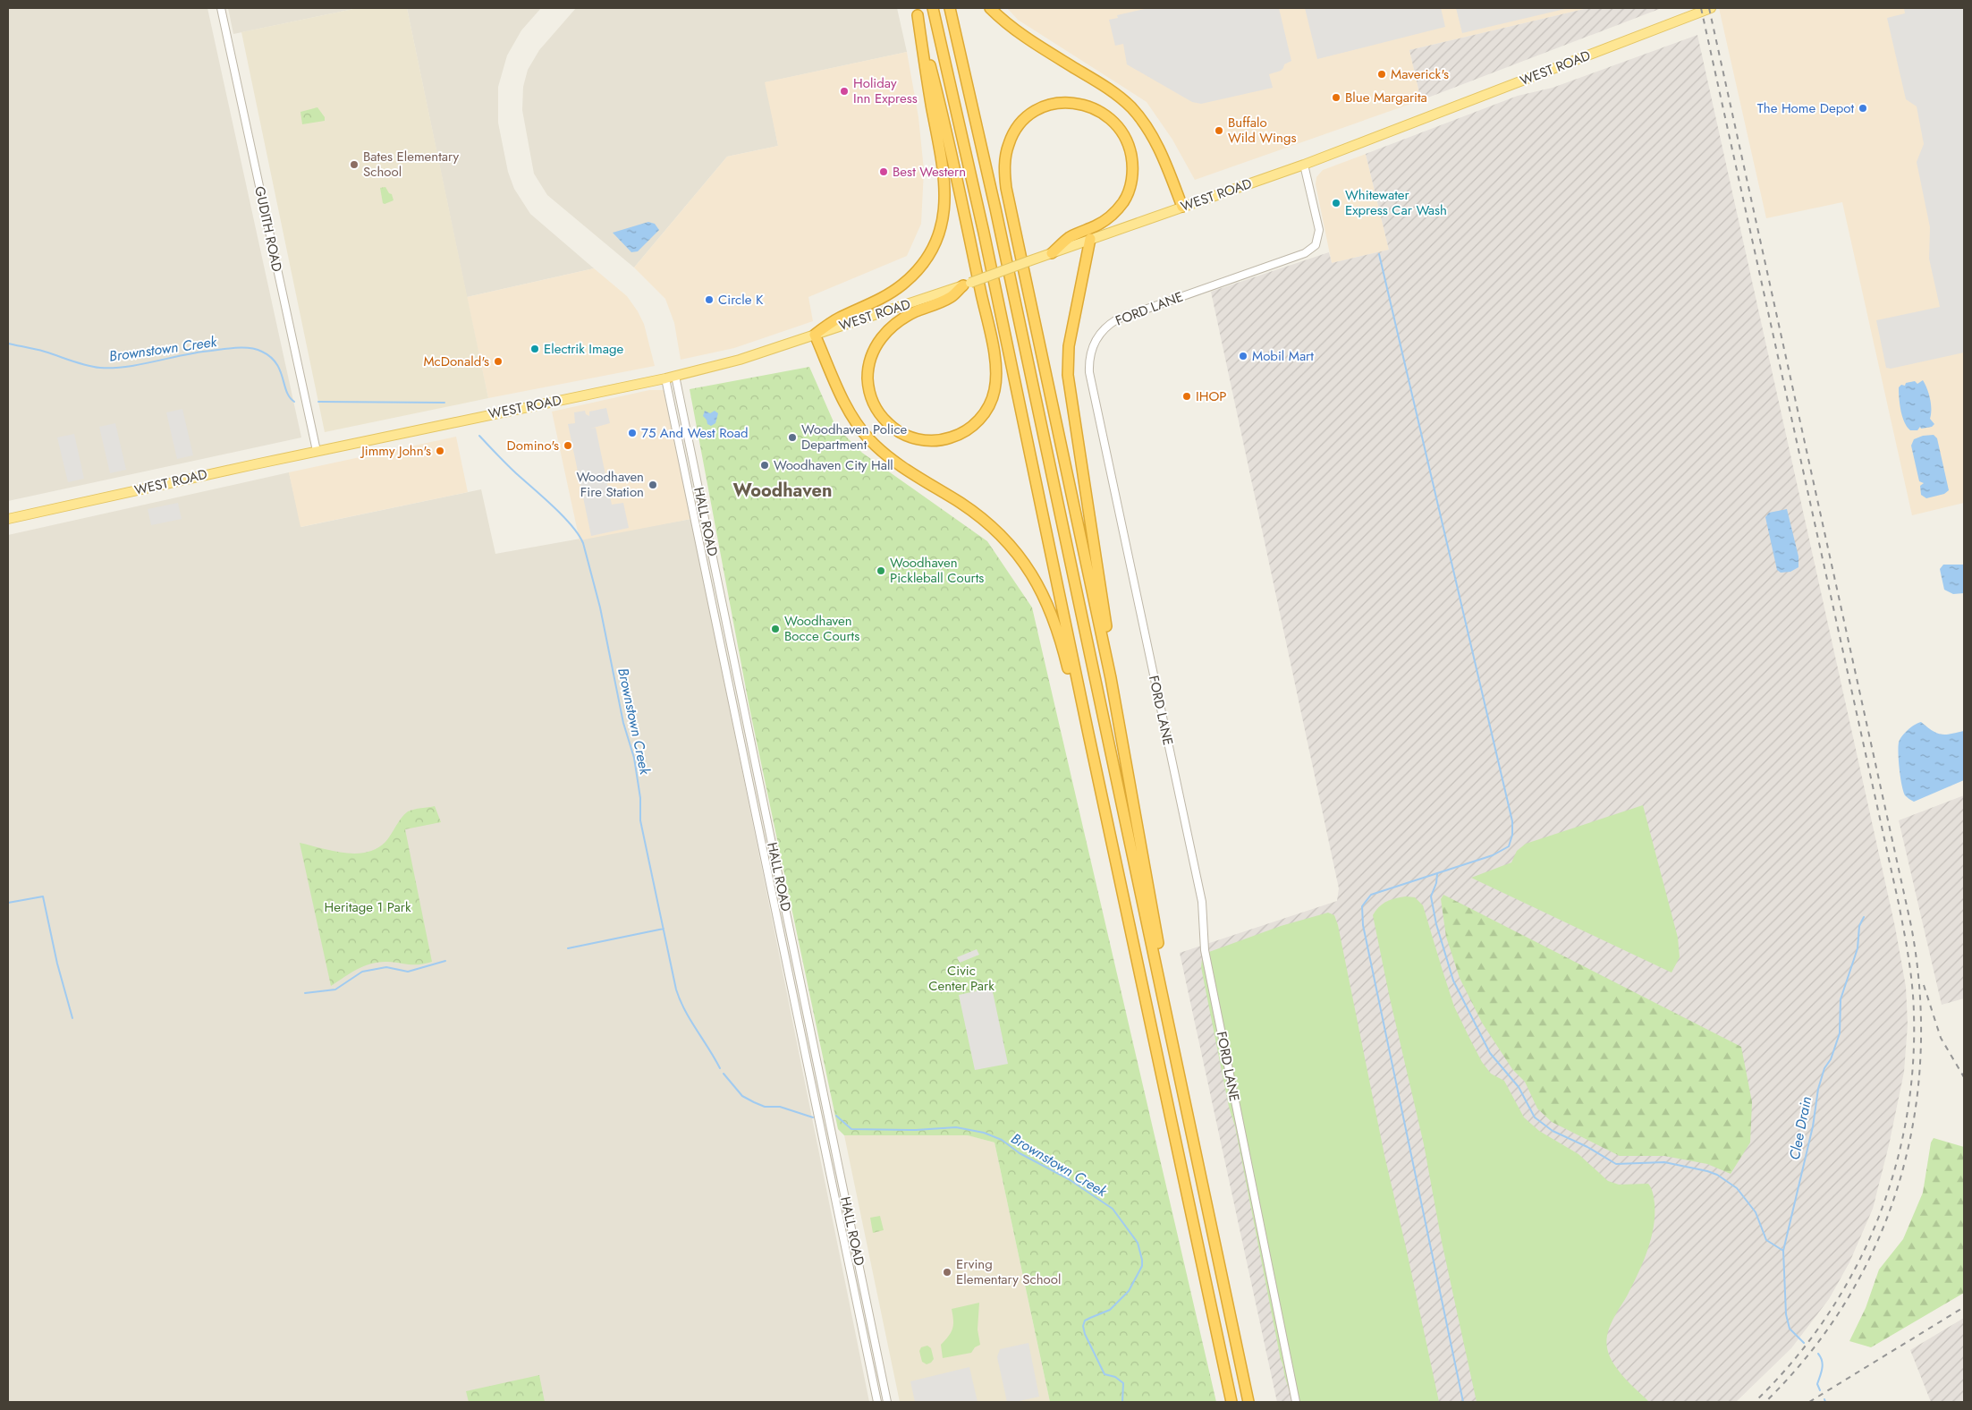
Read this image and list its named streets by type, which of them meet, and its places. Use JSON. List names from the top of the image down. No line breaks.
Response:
{"streets":{"main road":["WEST ROAD"],"street":["GUDITH ROAD","FORD LANE","HALL ROAD"]},"crossings":[["WEST ROAD","GUDITH ROAD"],["WEST ROAD","FORD LANE"],["WEST ROAD","HALL ROAD"]],"districts":["Woodhaven"],"water":["Brownstown Creek","Clee Drain"],"parks":["Heritage 1 Park","Civic Center Park"],"places":["Maverick's","Holiday Inn Express","Blue Margarita","The Home Depot","Buffalo Wild Wings","Bates Elementary School","Best Western","Whitewater Express Car Wash","Circle K","Electrik Image","Mobil Mart","McDonald's","IHOP","75 And West Road","Woodhaven Police Department","Domino's","Jimmy John's","Woodhaven City Hall","Woodhaven Fire Station","Woodhaven Pickleball Courts","Woodhaven Bocce Courts","Erving Elementary School"]}
